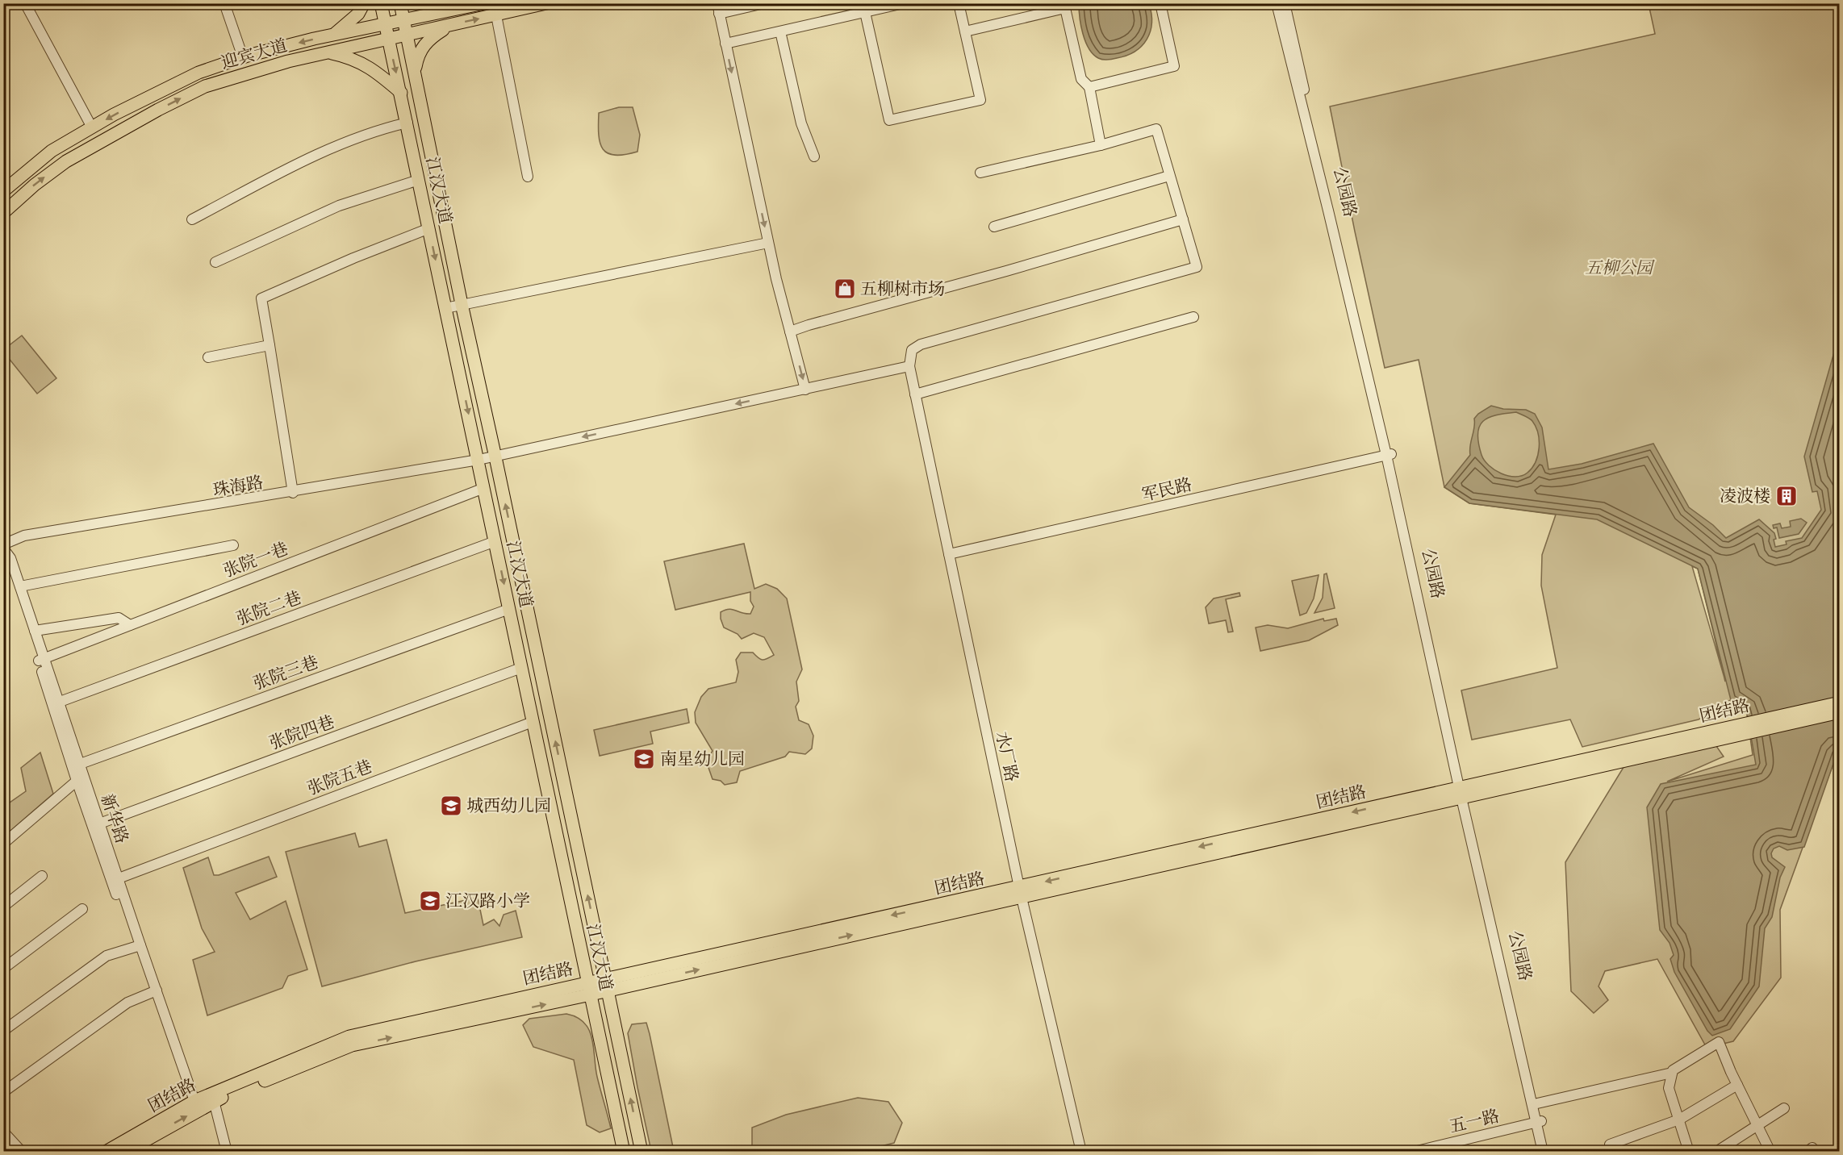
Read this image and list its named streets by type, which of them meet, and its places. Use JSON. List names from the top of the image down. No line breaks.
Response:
{"streets":{"main road":["迎宾大道","江汉大道","团结路"],"street":["公园路","珠海路","军民路","张院一巷","张院二巷","张院三巷","张院四巷","水厂路","张院五巷","新华路","五一路"]},"crossings":[["迎宾大道","江汉大道"],["江汉大道","珠海路"],["江汉大道","张院一巷"],["江汉大道","张院二巷"],["江汉大道","张院三巷"],["江汉大道","团结路"],["江汉大道","张院四巷"],["江汉大道","张院五巷"],["公园路","军民路"],["公园路","团结路"],["公园路","五一路"],["珠海路","水厂路"],["珠海路","新华路"],["军民路","水厂路"],["张院一巷","新华路"],["张院二巷","新华路"],["张院三巷","新华路"],["团结路","水厂路"],["团结路","新华路"],["张院四巷","新华路"],["张院五巷","新华路"]],"parks":["五柳公园"],"places":{"shop":["五柳树市场"],"building":["凌波楼"],"school or university":["南星幼儿园","城西幼儿园","江汉路小学"]}}
